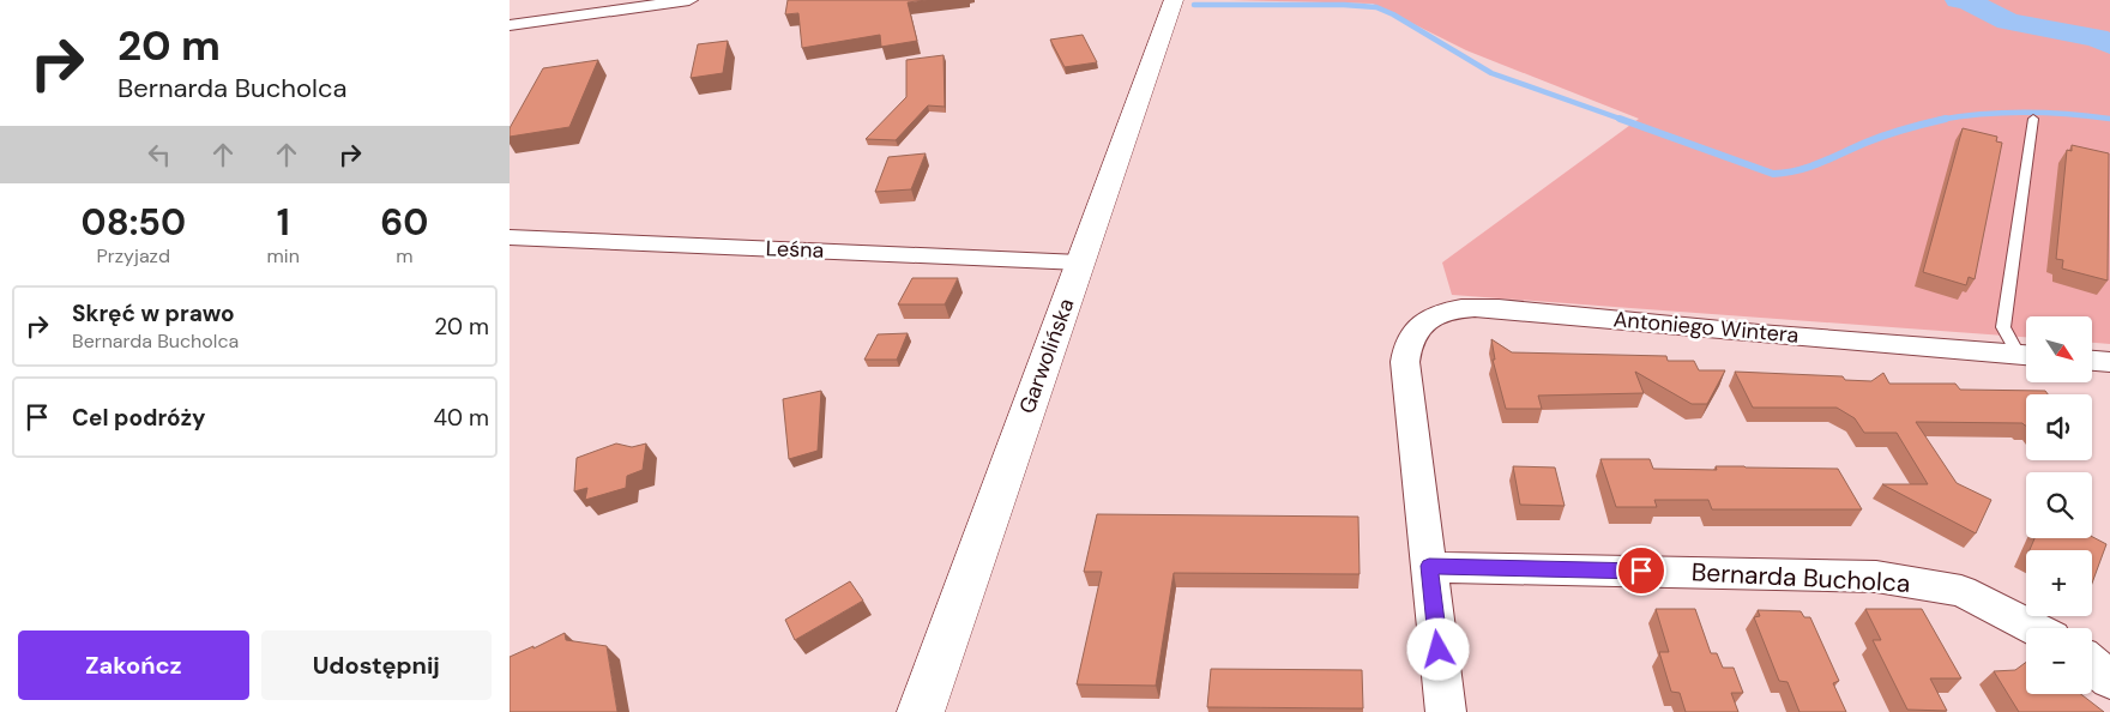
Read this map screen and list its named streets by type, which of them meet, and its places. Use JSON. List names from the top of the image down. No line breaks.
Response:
{"streets":{"main road":["Garwolińska"],"street":["Leśna","Antoniego Wintera","Bernarda Bucholca"]},"crossings":[["Leśna","Garwolińska"],["Antoniego Wintera","Bernarda Bucholca"]],"north":"bottom right","page":{"turn":["20 m","Bernarda Bucholca"],"eta":["08:50","Przyjazd","1","min","60","m"],"list":[{"name":"Skręć w prawo","note":"Bernarda Bucholca","value":"20 m"},{"name":"Cel podróży","value":"40 m"}],"map_buttons":["+","−"],"buttons":["Zakończ","Udostępnij"]}}
